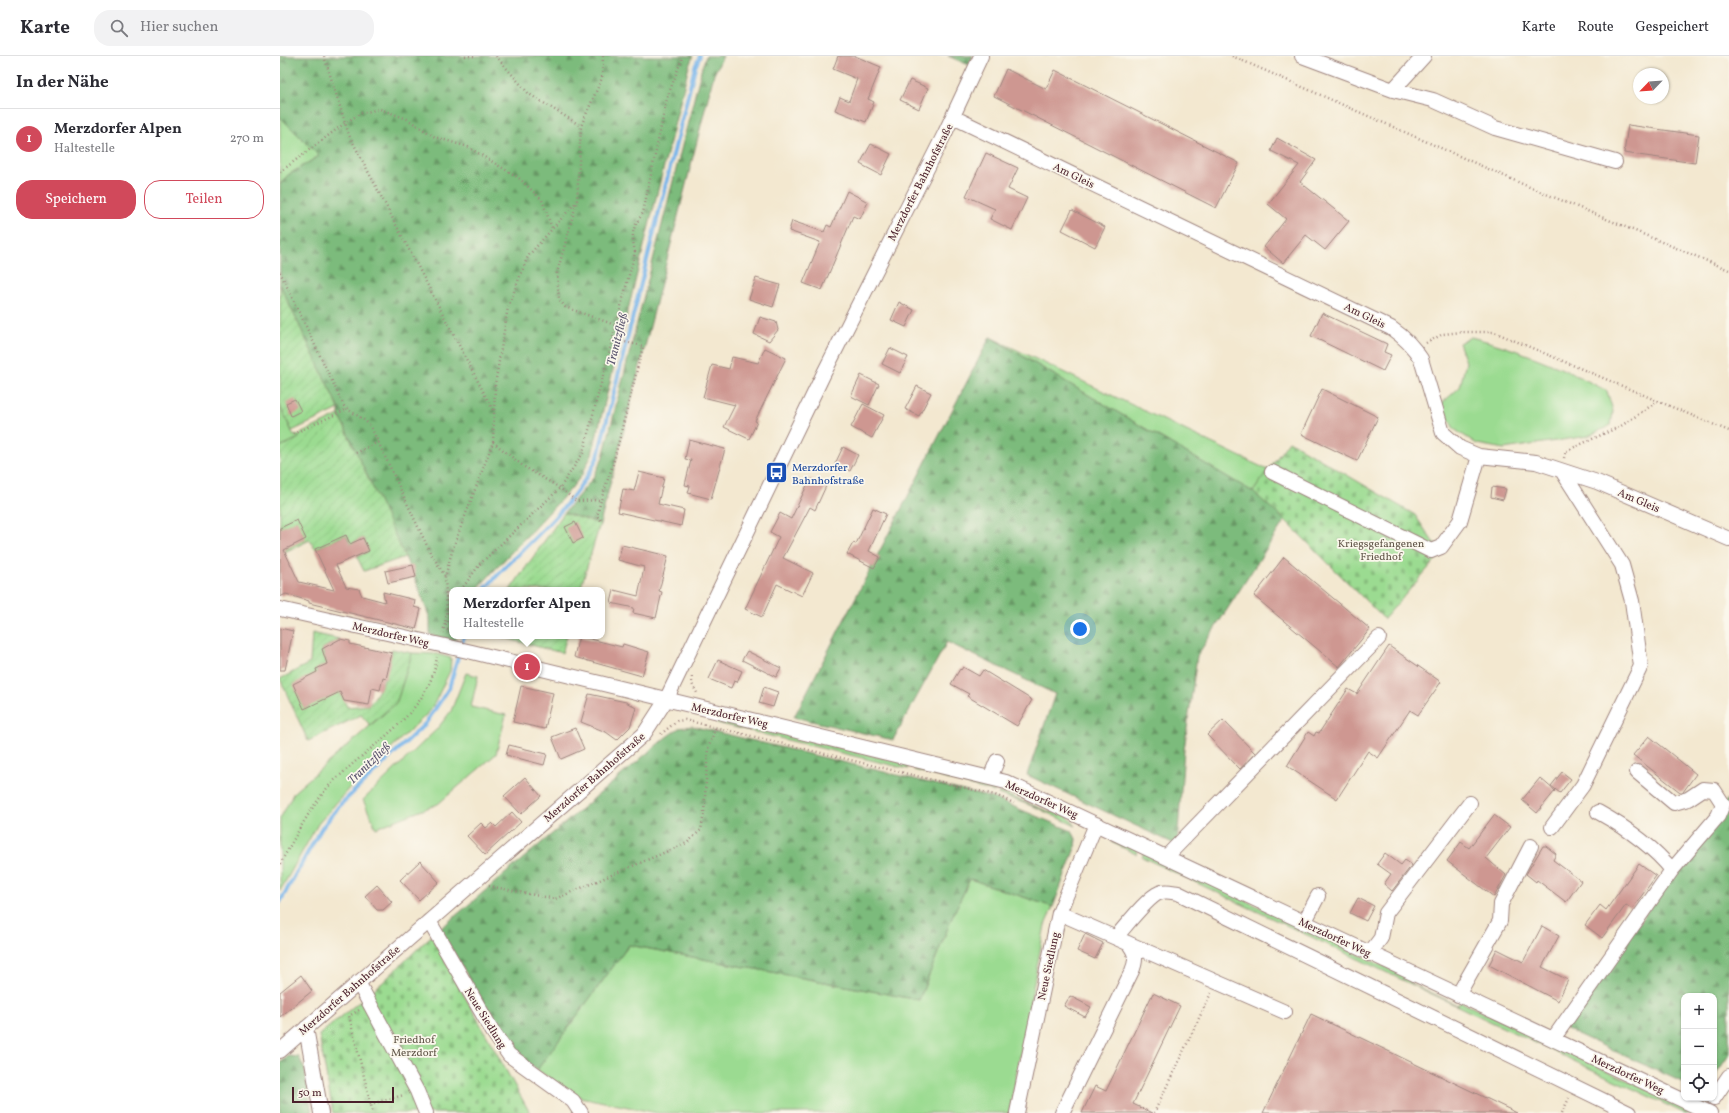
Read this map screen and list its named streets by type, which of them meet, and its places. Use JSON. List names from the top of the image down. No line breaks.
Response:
{"streets":{"street":["Am Gleis","Merzdorfer Bahnhofstraße","Merzdorfer Weg","Neue Siedlung"]},"crossings":[["Am Gleis","Merzdorfer Bahnhofstraße"],["Merzdorfer Bahnhofstraße","Merzdorfer Weg"],["Merzdorfer Bahnhofstraße","Neue Siedlung"],["Merzdorfer Weg","Neue Siedlung"]],"water":["Tranitzfließ"],"parks":["Kriegsgefangenen Friedhof","Friedhof Merzdorf"],"places":{"bus stop":["Merzdorfer Bahnhofstraße"]},"scale_bar":"50 m","north":"bottom left","page":{"header":"Karte","search":"Hier suchen","nav":["Karte","Route","Gespeichert"],"heading":"In der Nähe","list":[{"mark":"1","name":"Merzdorfer Alpen","note":"Haltestelle","value":"270 m"}],"buttons":["Speichern","Teilen"],"popup":["Merzdorfer Alpen","Haltestelle"],"pins":"1","map_buttons":["+","−"],"scale":"50 m"}}
